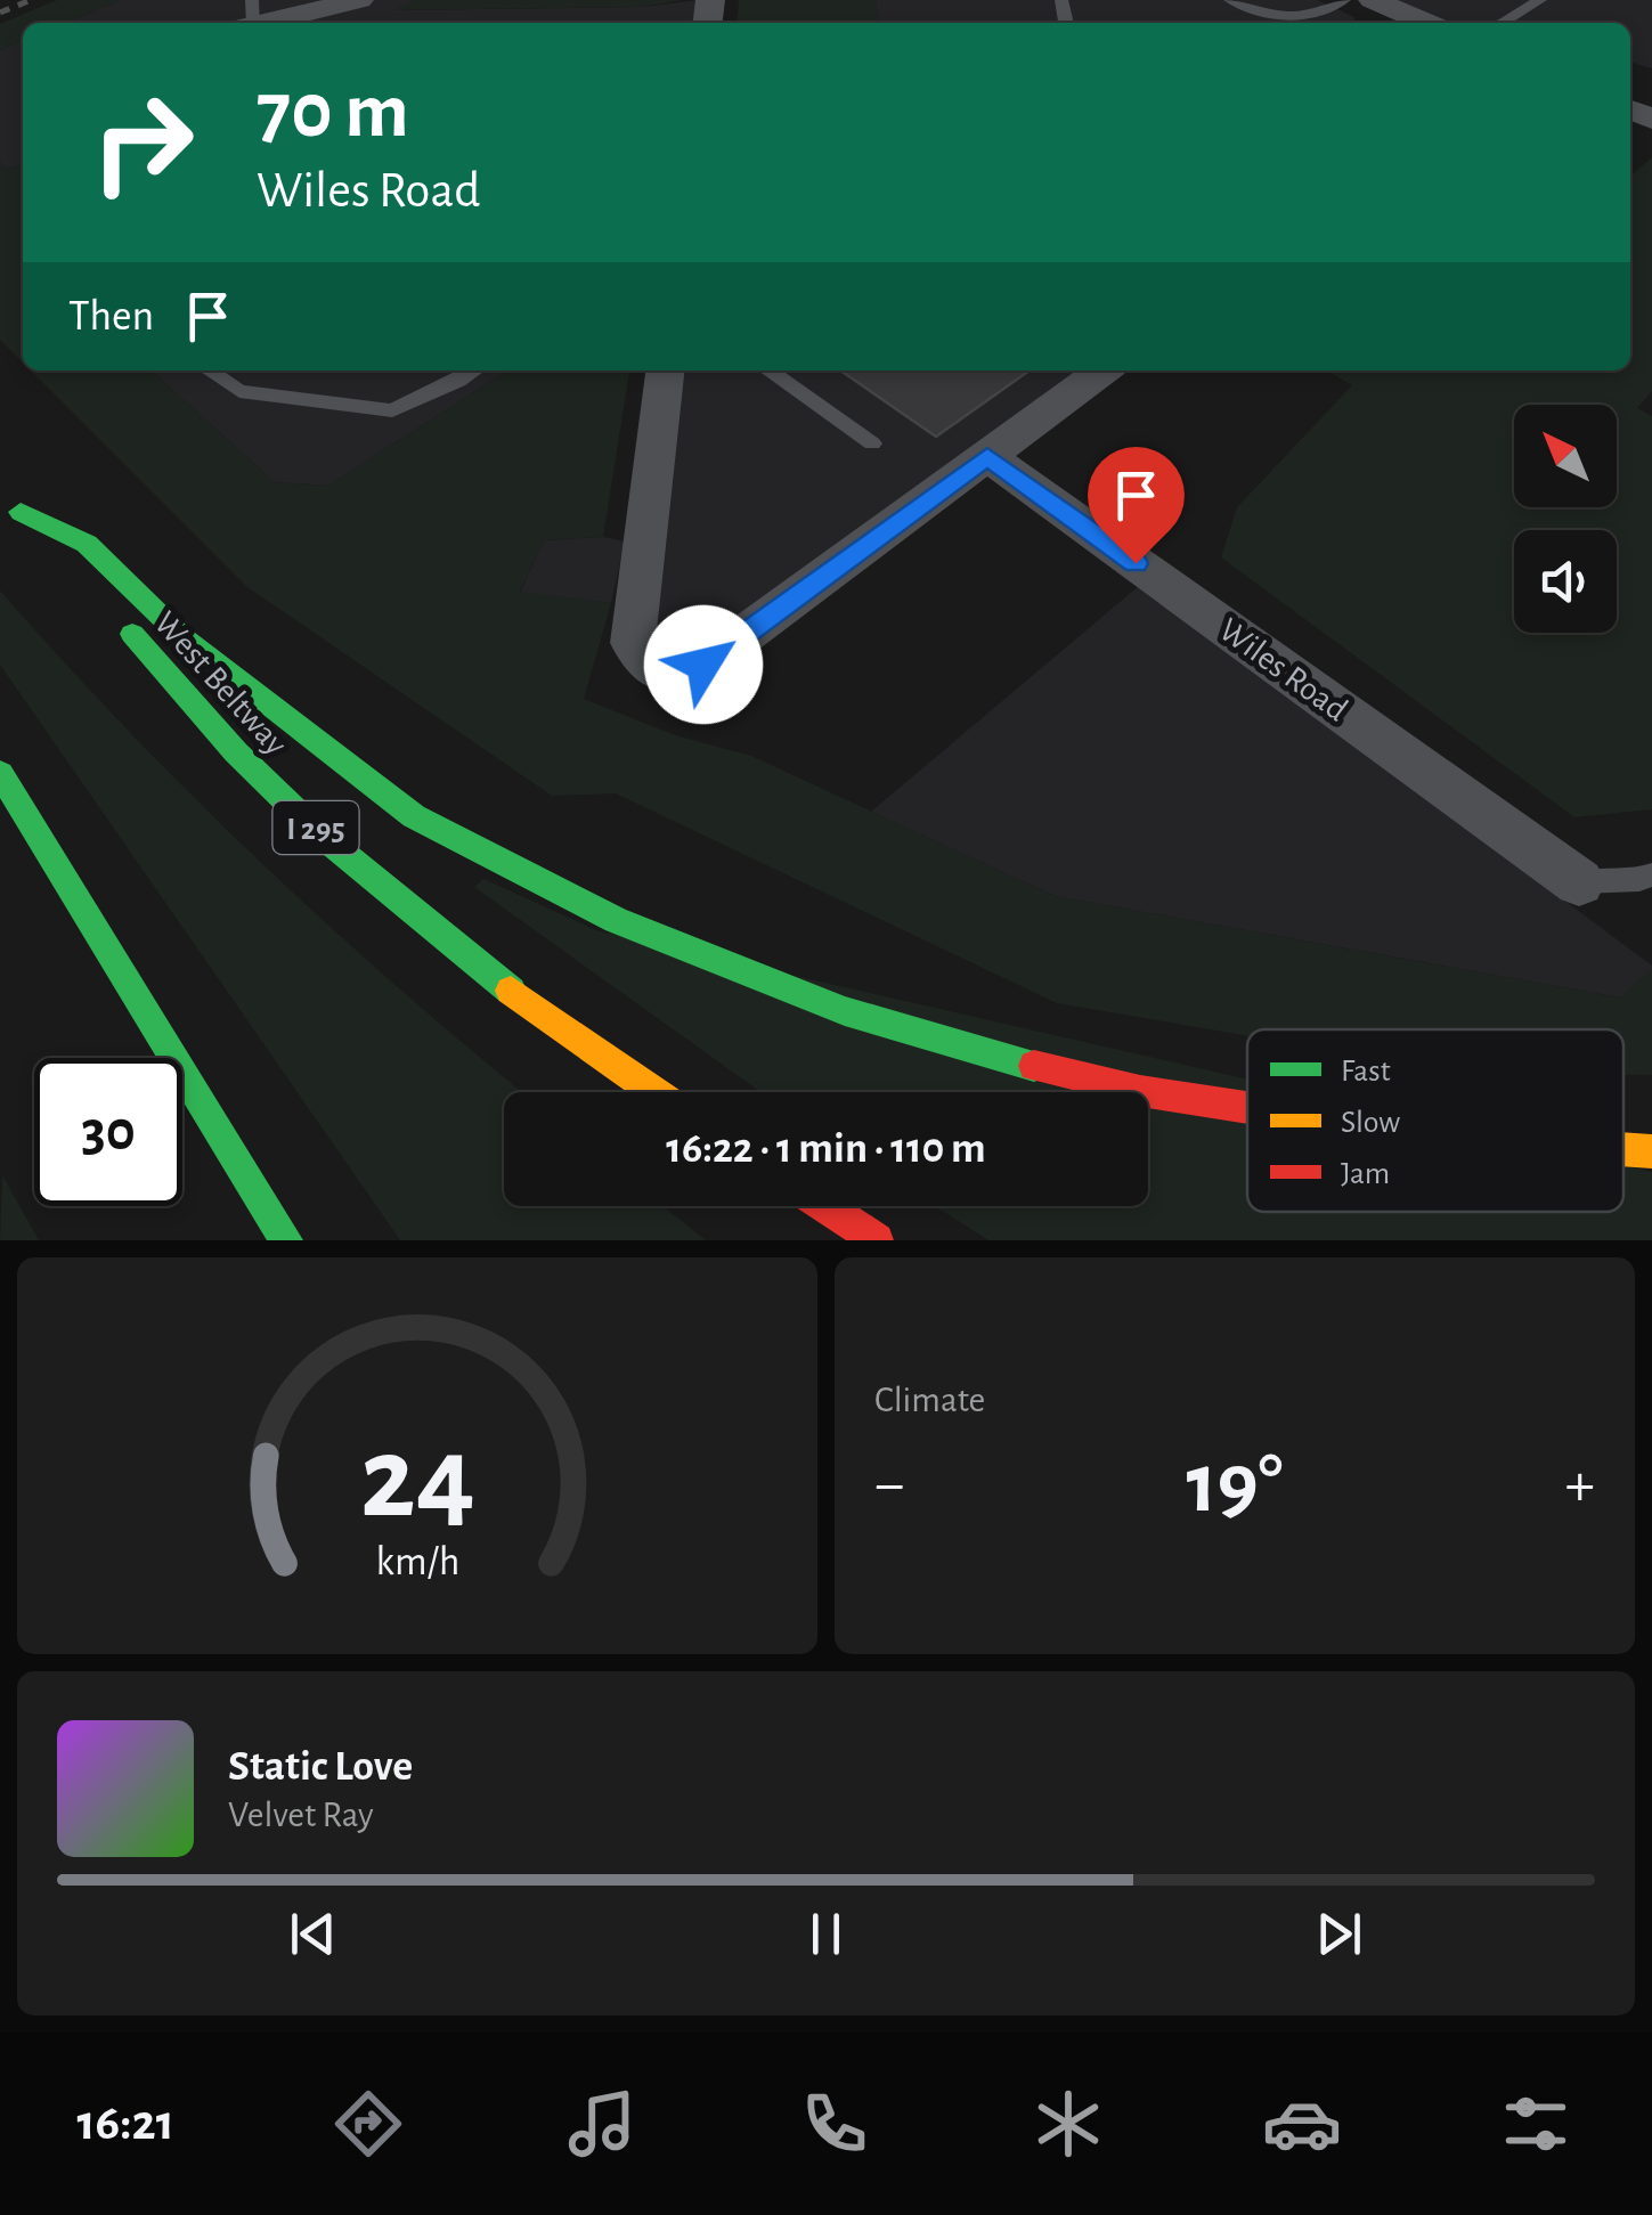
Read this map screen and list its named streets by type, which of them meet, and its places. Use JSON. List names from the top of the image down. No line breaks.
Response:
{"streets":{"highway":["West Beltway","I 295"],"street":["Wiles Road"]},"legend":["Fast","Slow","Jam"],"north":"top left","page":{"turn":["70 m","Wiles Road"],"then":"Then","limit":"30","trip":"16:22 · 1 min · 110 m","tile":"Climate","heat":["−","19°","+"],"song":["Static Love","Velvet Ray"],"tabs":"16:21","gauge":["24","km/h"]}}
